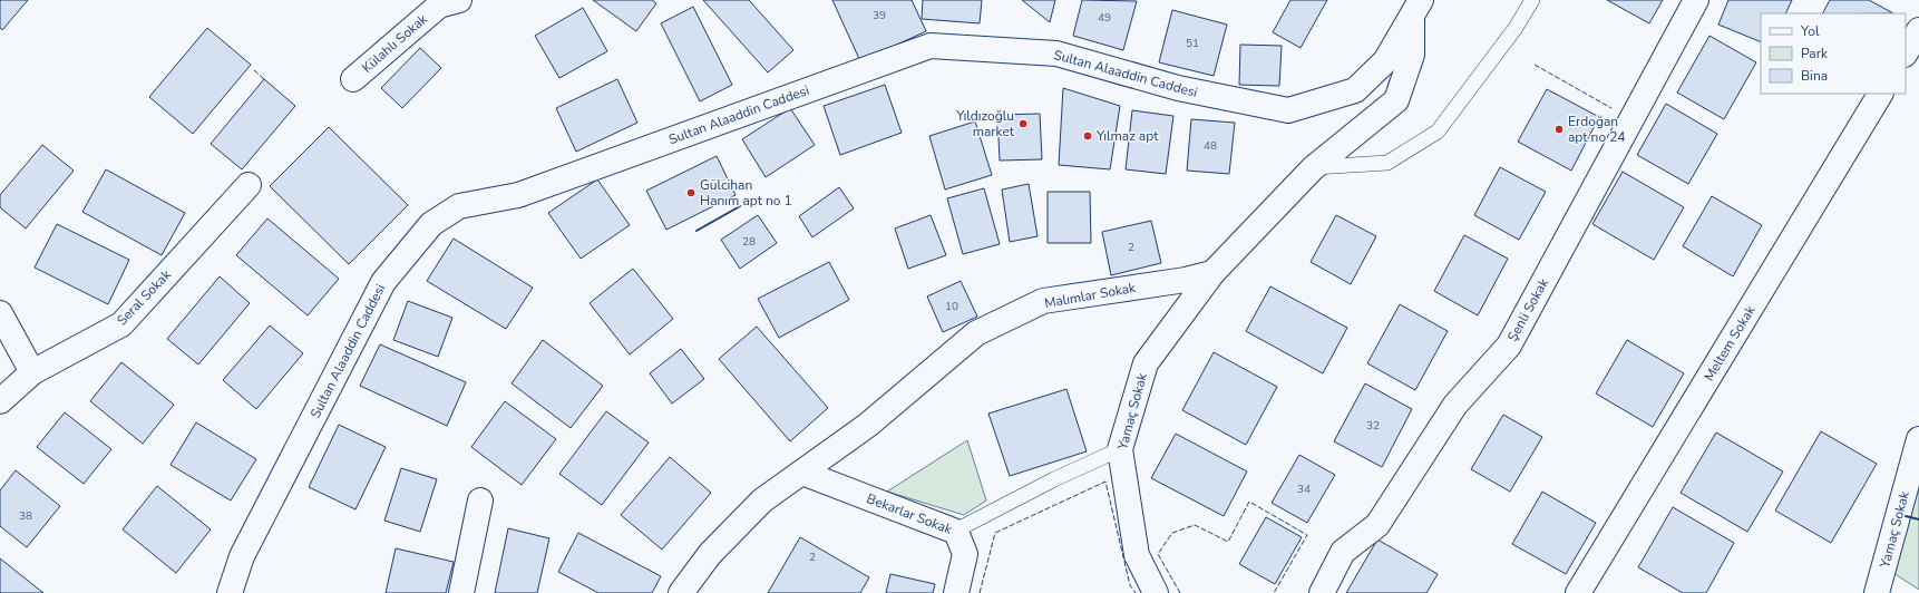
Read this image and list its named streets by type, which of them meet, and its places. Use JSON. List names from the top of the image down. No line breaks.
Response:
{"streets":{"street":["Külahlı Sokak","Sultan Alaaddin Caddesi","Malımlar Sokak","Seral Sokak","Şenli Sokak","Meltem Sokak","Yamaç Sokak","Bekarlar Sokak"]},"crossings":[["Malımlar Sokak","Yamaç Sokak"],["Malımlar Sokak","Bekarlar Sokak"]],"places":["Yıldızoğlu market","Erdoğan apt no 24","Yılmaz apt","Gülcihan Hanım apt no 1"],"house_numbers":["39","49","51","48","28","2","10","32","34","38","2"],"legend":["Yol","Park","Bina"]}
